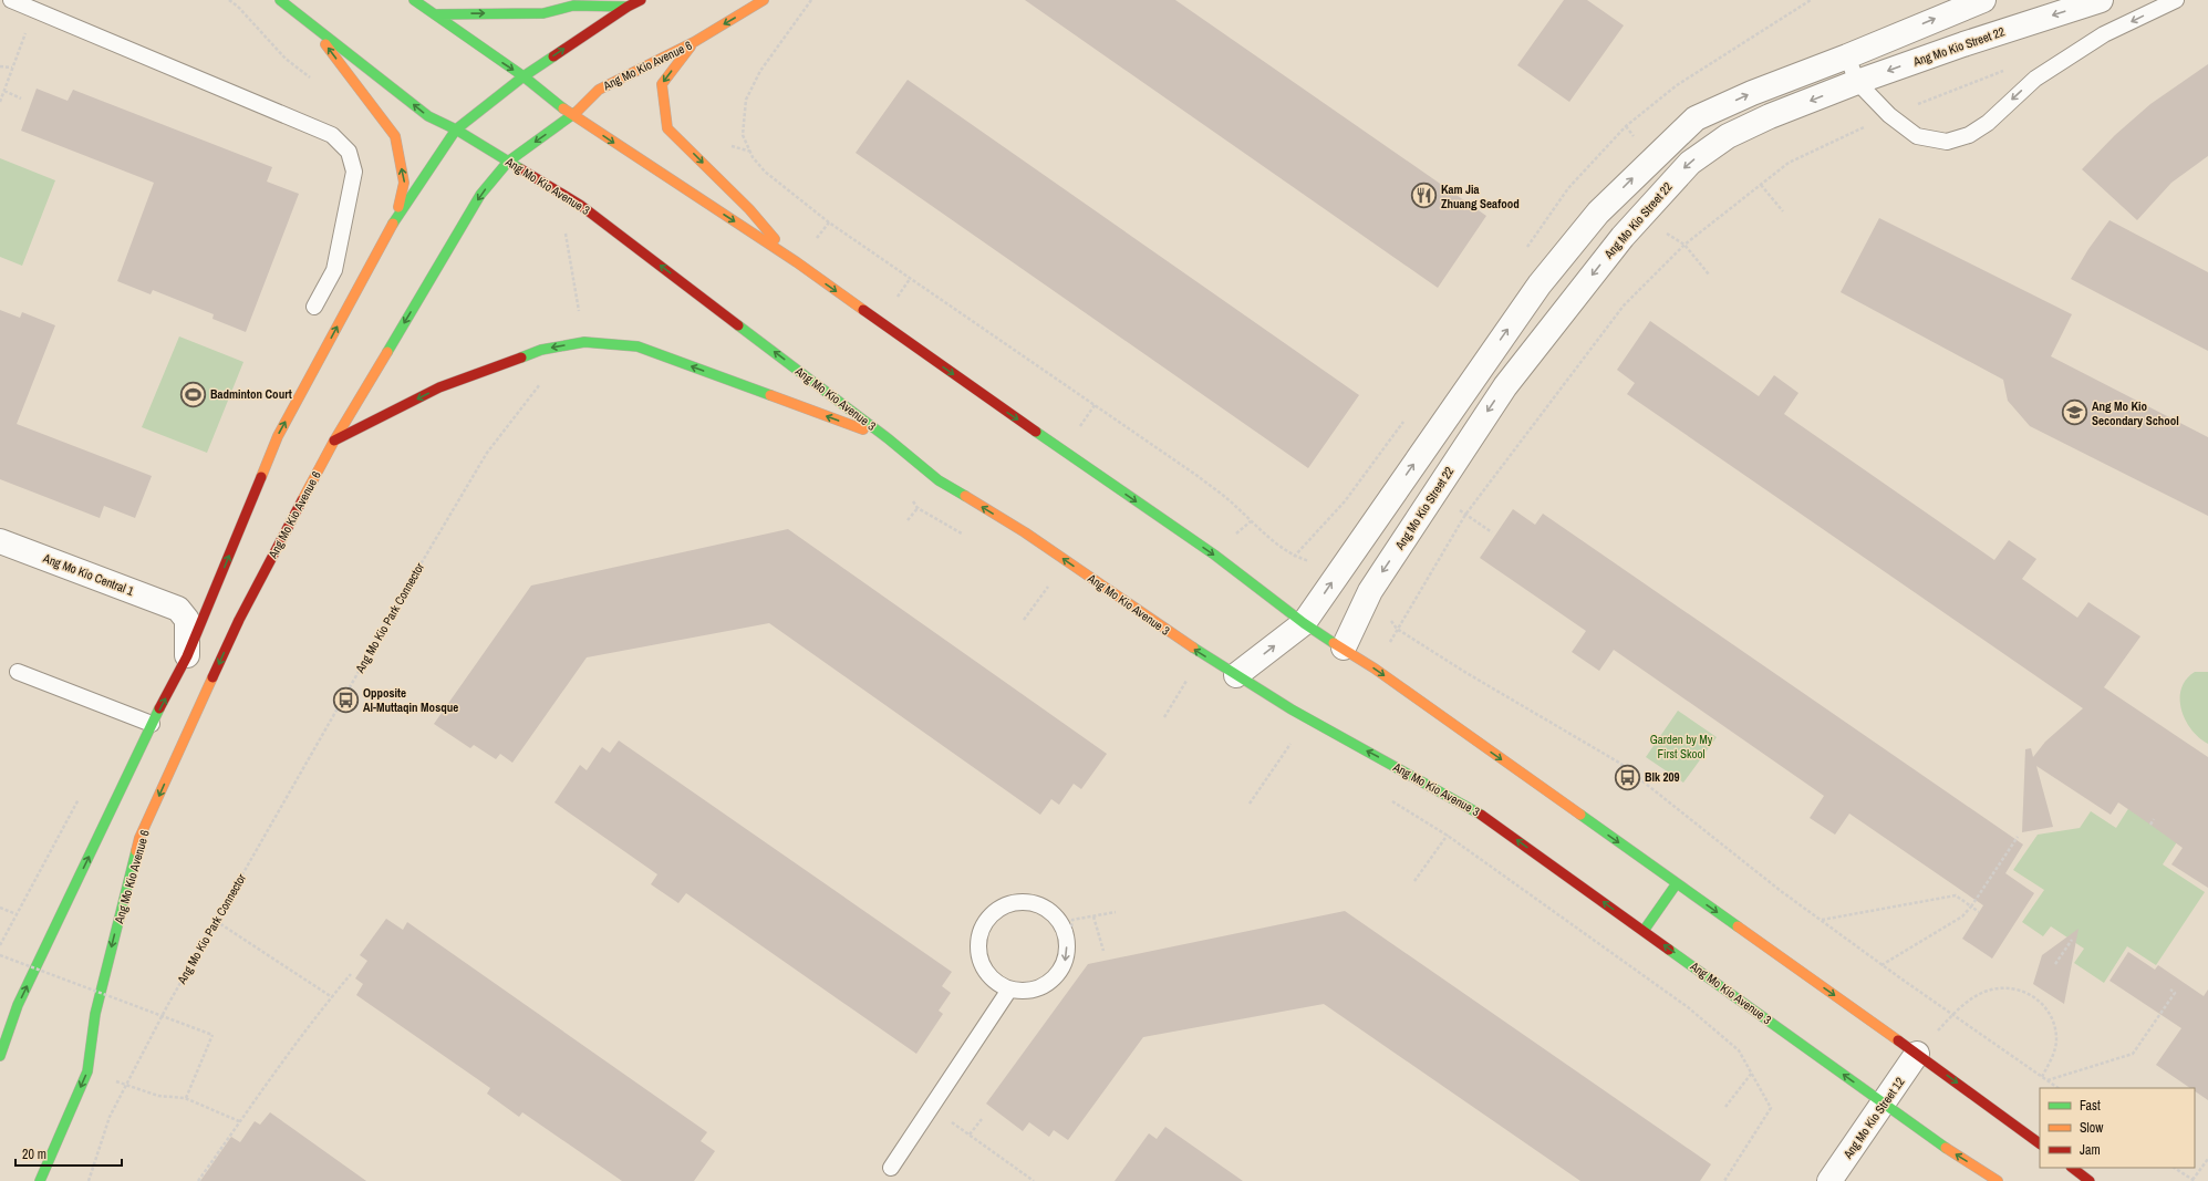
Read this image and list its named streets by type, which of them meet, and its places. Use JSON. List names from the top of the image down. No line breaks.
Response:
{"streets":{"main road":["Ang Mo Kio Avenue 6","Ang Mo Kio Avenue 3"],"street":["Ang Mo Kio Street 22","Ang Mo Kio Central 1","Ang Mo Kio Street 12"],"path":["Ang Mo Kio Park Connector"]},"crossings":[["Ang Mo Kio Avenue 6","Ang Mo Kio Avenue 3"],["Ang Mo Kio Avenue 3","Ang Mo Kio Street 12"]],"parks":["Garden by My First Skool"],"places":{"restaurant":["Kam Jia Zhuang Seafood"],"sports":["Badminton Court"],"school or university":["Ang Mo Kio Secondary School"],"bus stop":["Opposite Al-Muttaqin Mosque","Blk 209"]},"legend":["Fast","Slow","Jam"],"scale_bar":"20 m"}
